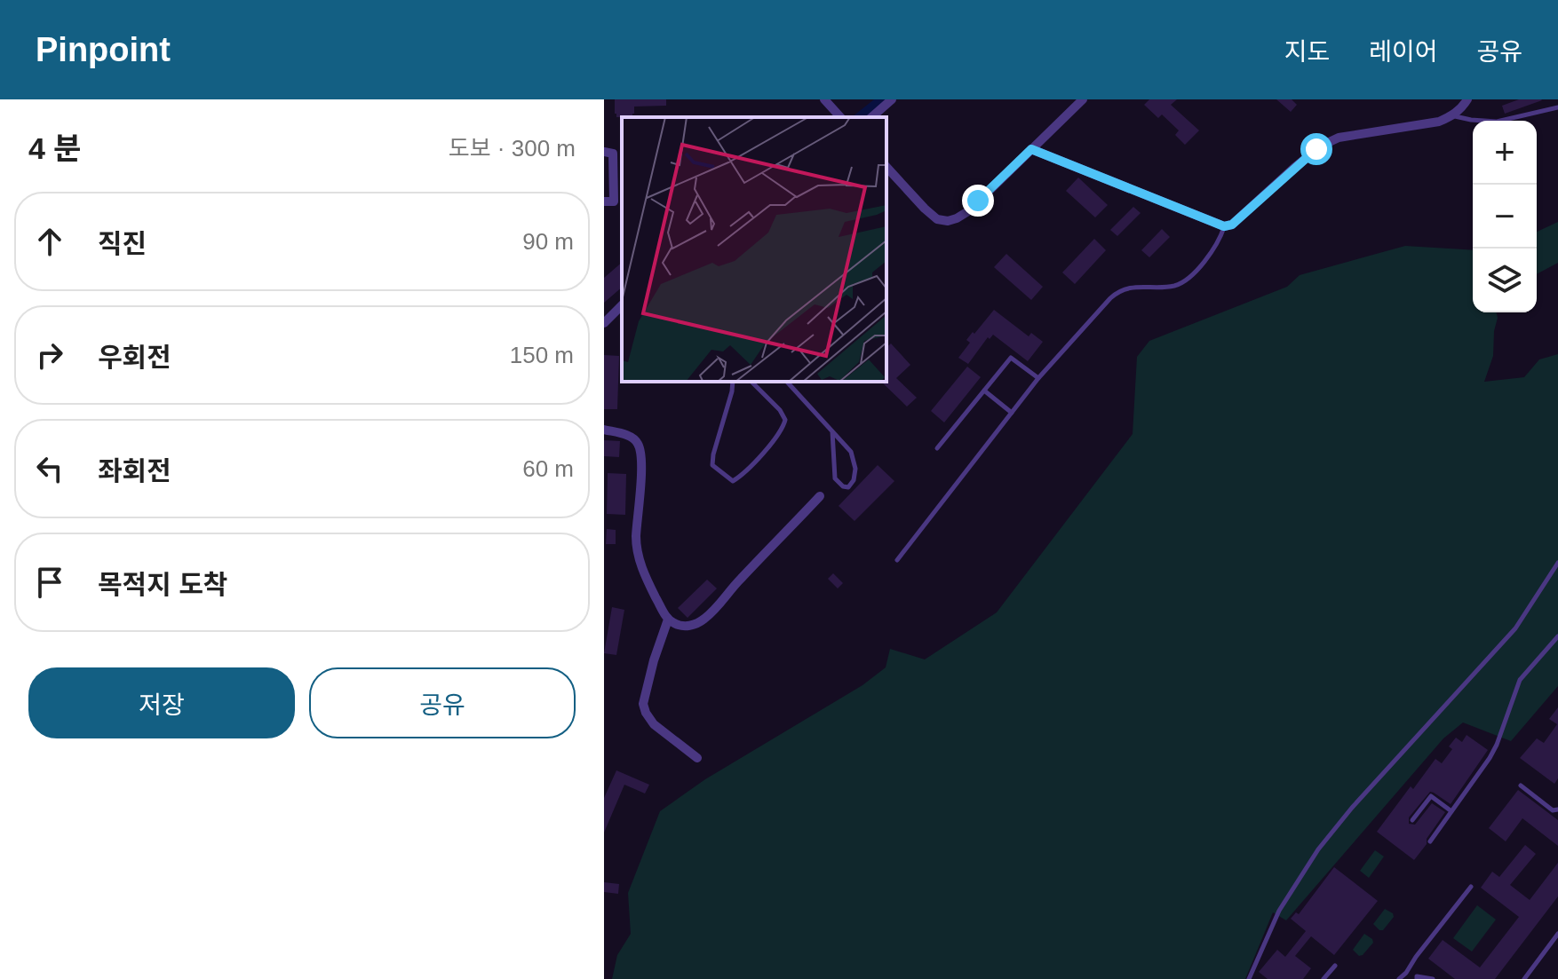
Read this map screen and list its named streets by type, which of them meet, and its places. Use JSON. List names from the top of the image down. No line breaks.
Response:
{"page":{"header":"Pinpoint","nav":["지도","레이어","공유"],"heading":["4 분","도보 · 300 m"],"map_buttons":["+","−"],"list":[["직진","90 m"],["우회전","150 m"],["좌회전","60 m"],"목적지 도착"],"buttons":["저장","공유"]}}
